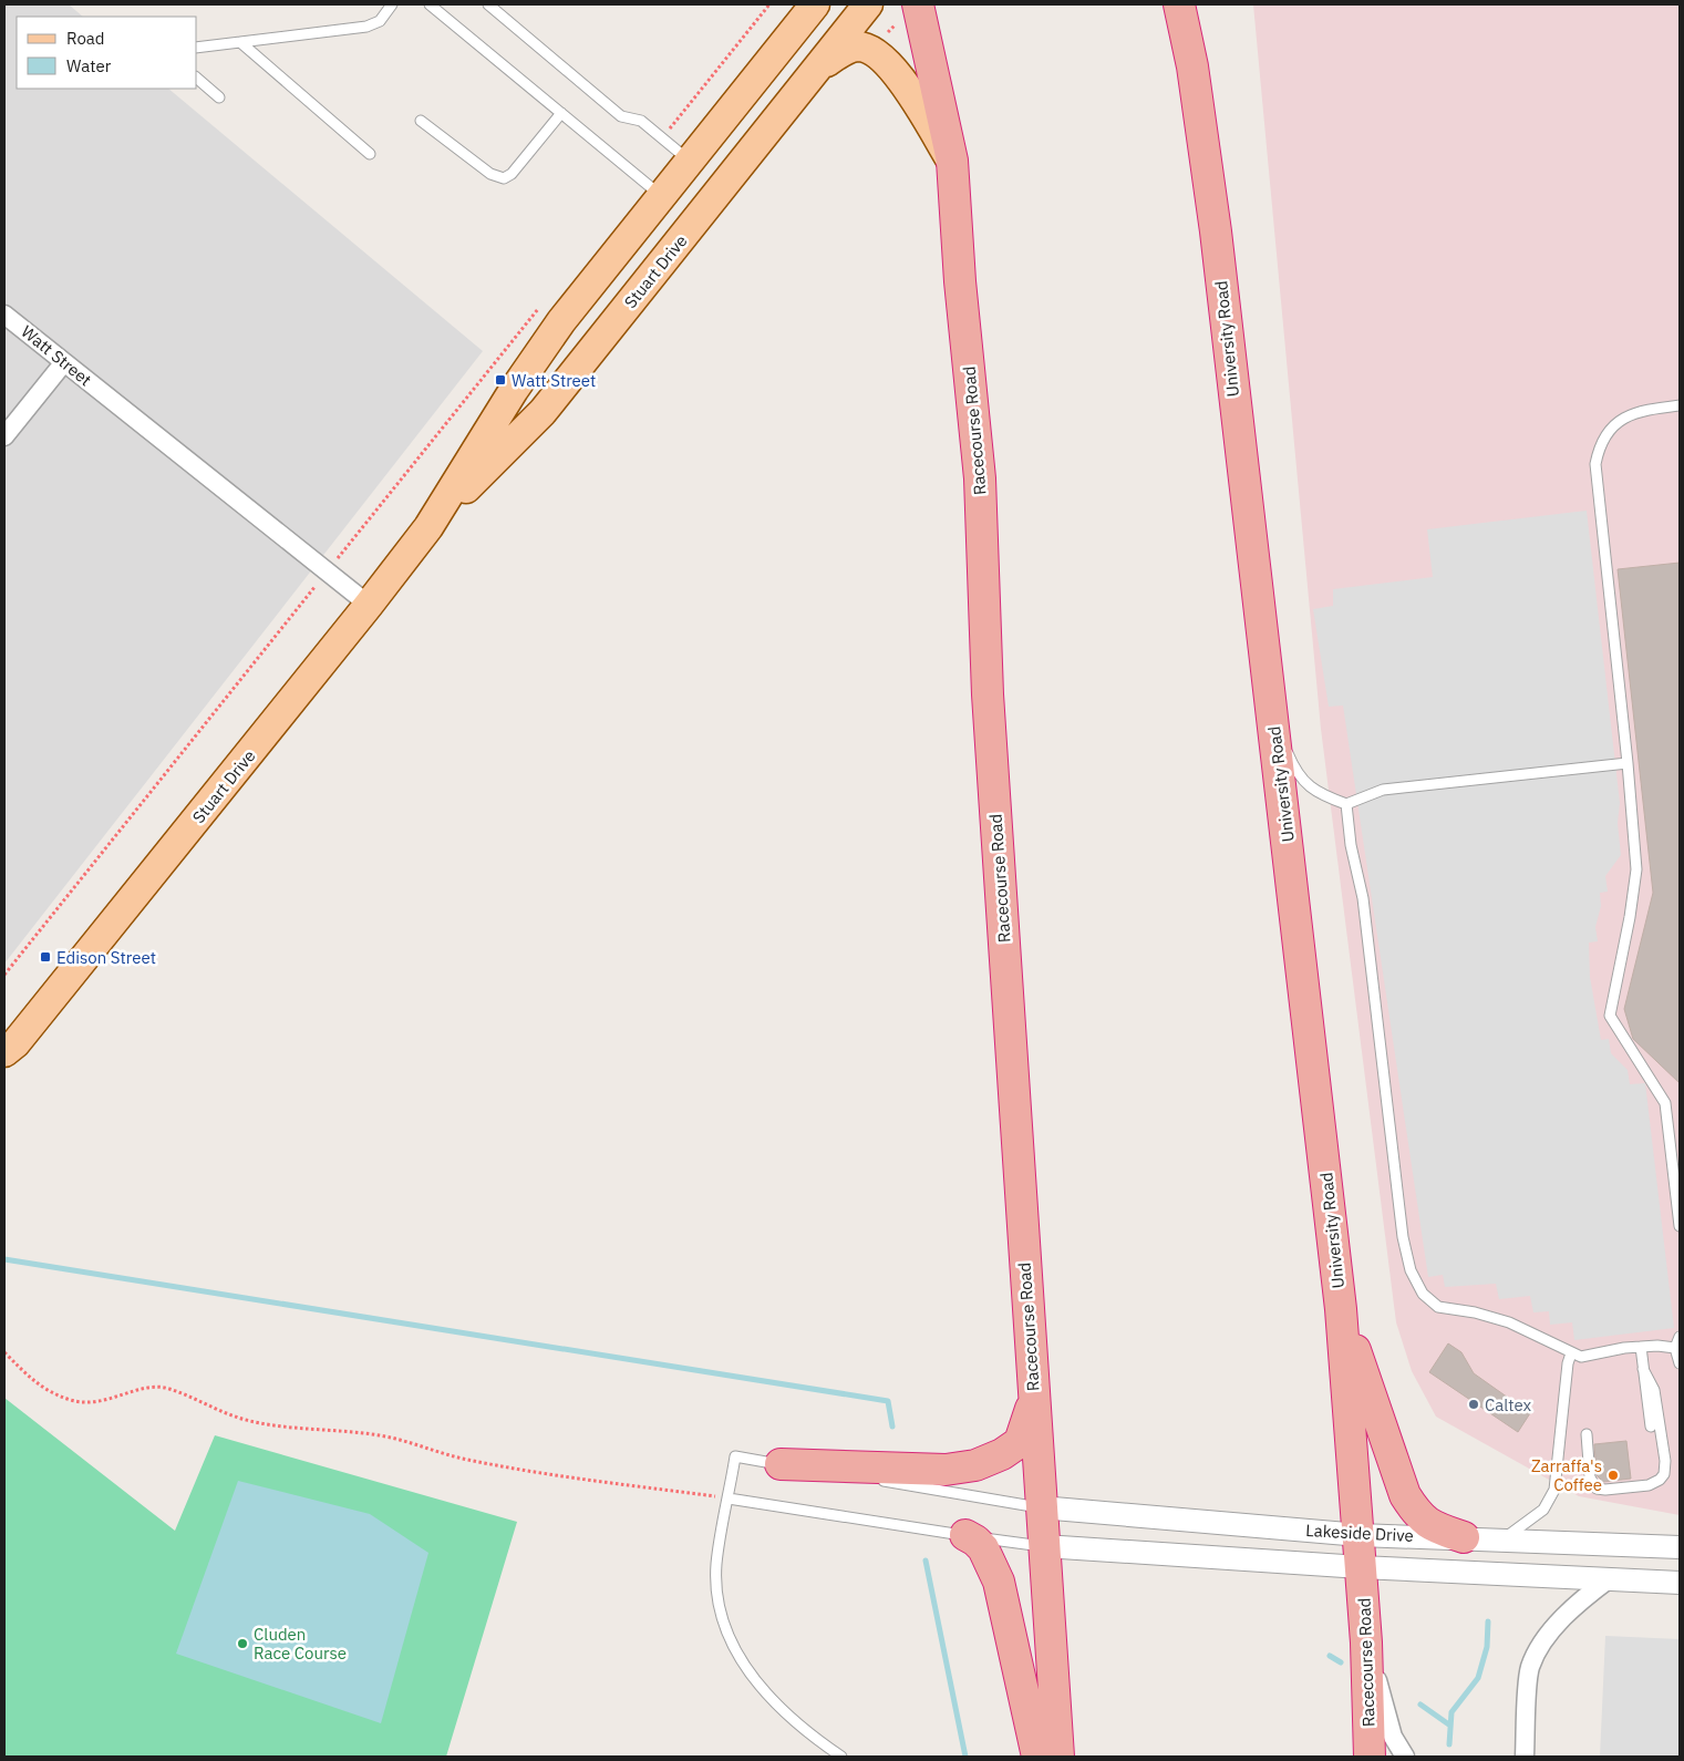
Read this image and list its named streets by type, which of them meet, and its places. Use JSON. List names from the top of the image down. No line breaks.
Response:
{"streets":{"highway":["University Road","Racecourse Road"],"main road":["Stuart Drive"],"street":["Watt Street","Lakeside Drive"]},"crossings":[["Stuart Drive","Watt Street"],["University Road","Racecourse Road"],["University Road","Lakeside Drive"],["Racecourse Road","Lakeside Drive"]],"places":{"transit":["Watt Street","Edison Street"],"other":["Caltex","Zarraffa's Coffee","Cluden Race Course"]},"legend":["Road","Water"]}
